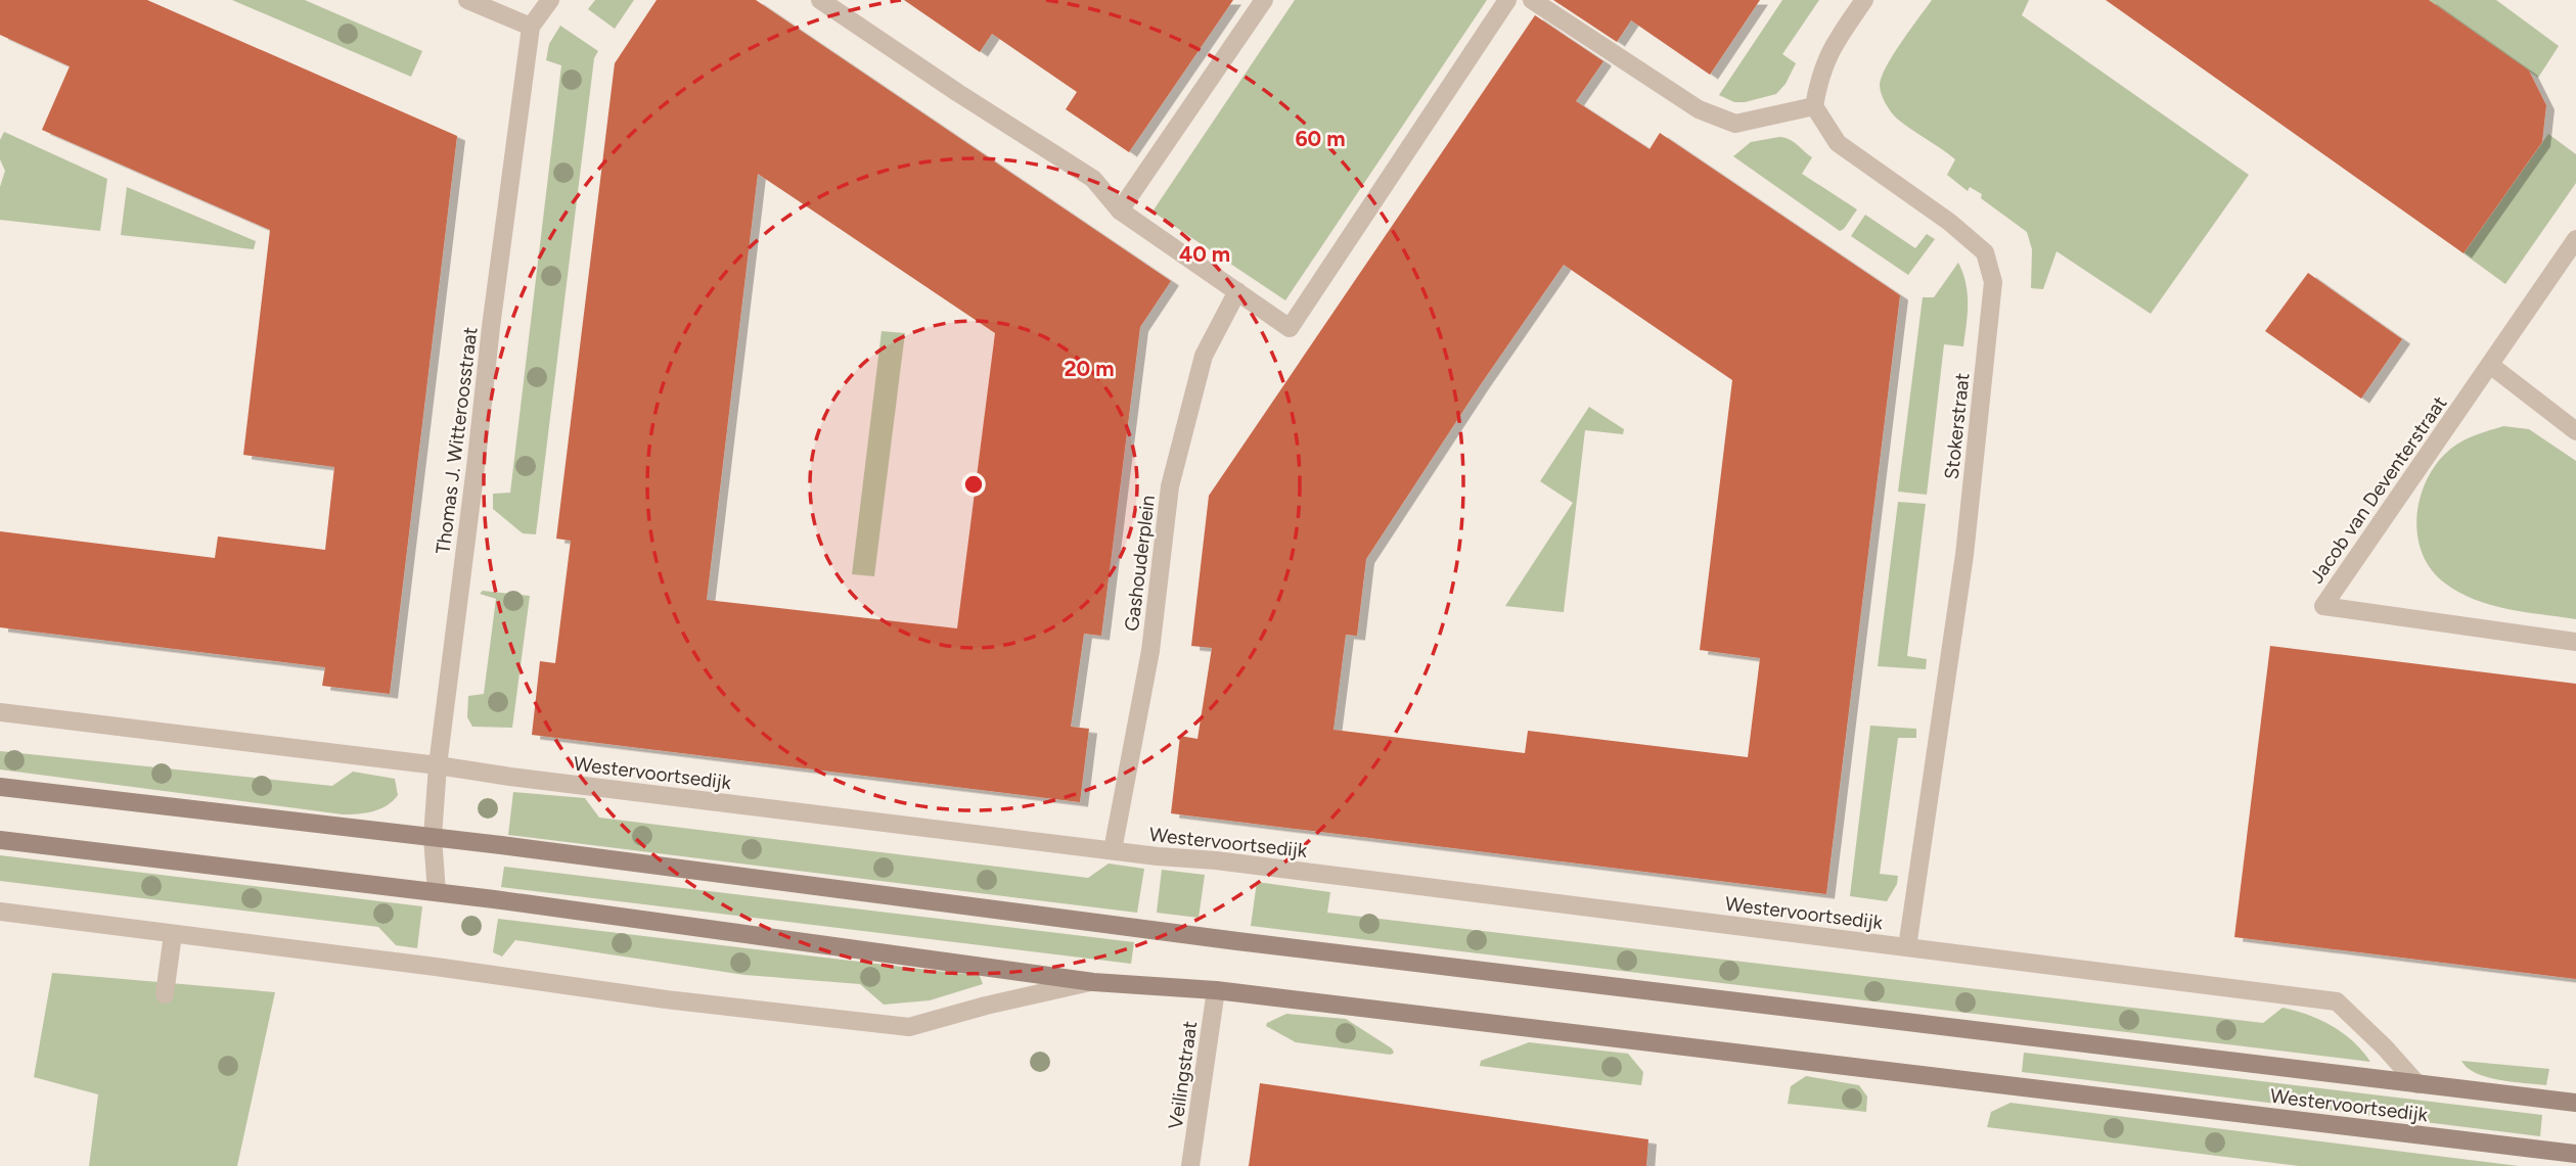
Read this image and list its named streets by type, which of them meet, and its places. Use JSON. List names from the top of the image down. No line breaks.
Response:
{"streets":{"main road":["Westervoortsedijk"],"street":["Stokerstraat","Thomas J. Witteroosstraat","Jacob van Deventerstraat","Gashouderplein","Veilingstraat"]},"crossings":[["Stokerstraat","Westervoortsedijk"],["Thomas J. Witteroosstraat","Westervoortsedijk"],["Gashouderplein","Westervoortsedijk"],["Westervoortsedijk","Veilingstraat"]],"rings":["60 m","40 m","20 m"]}
